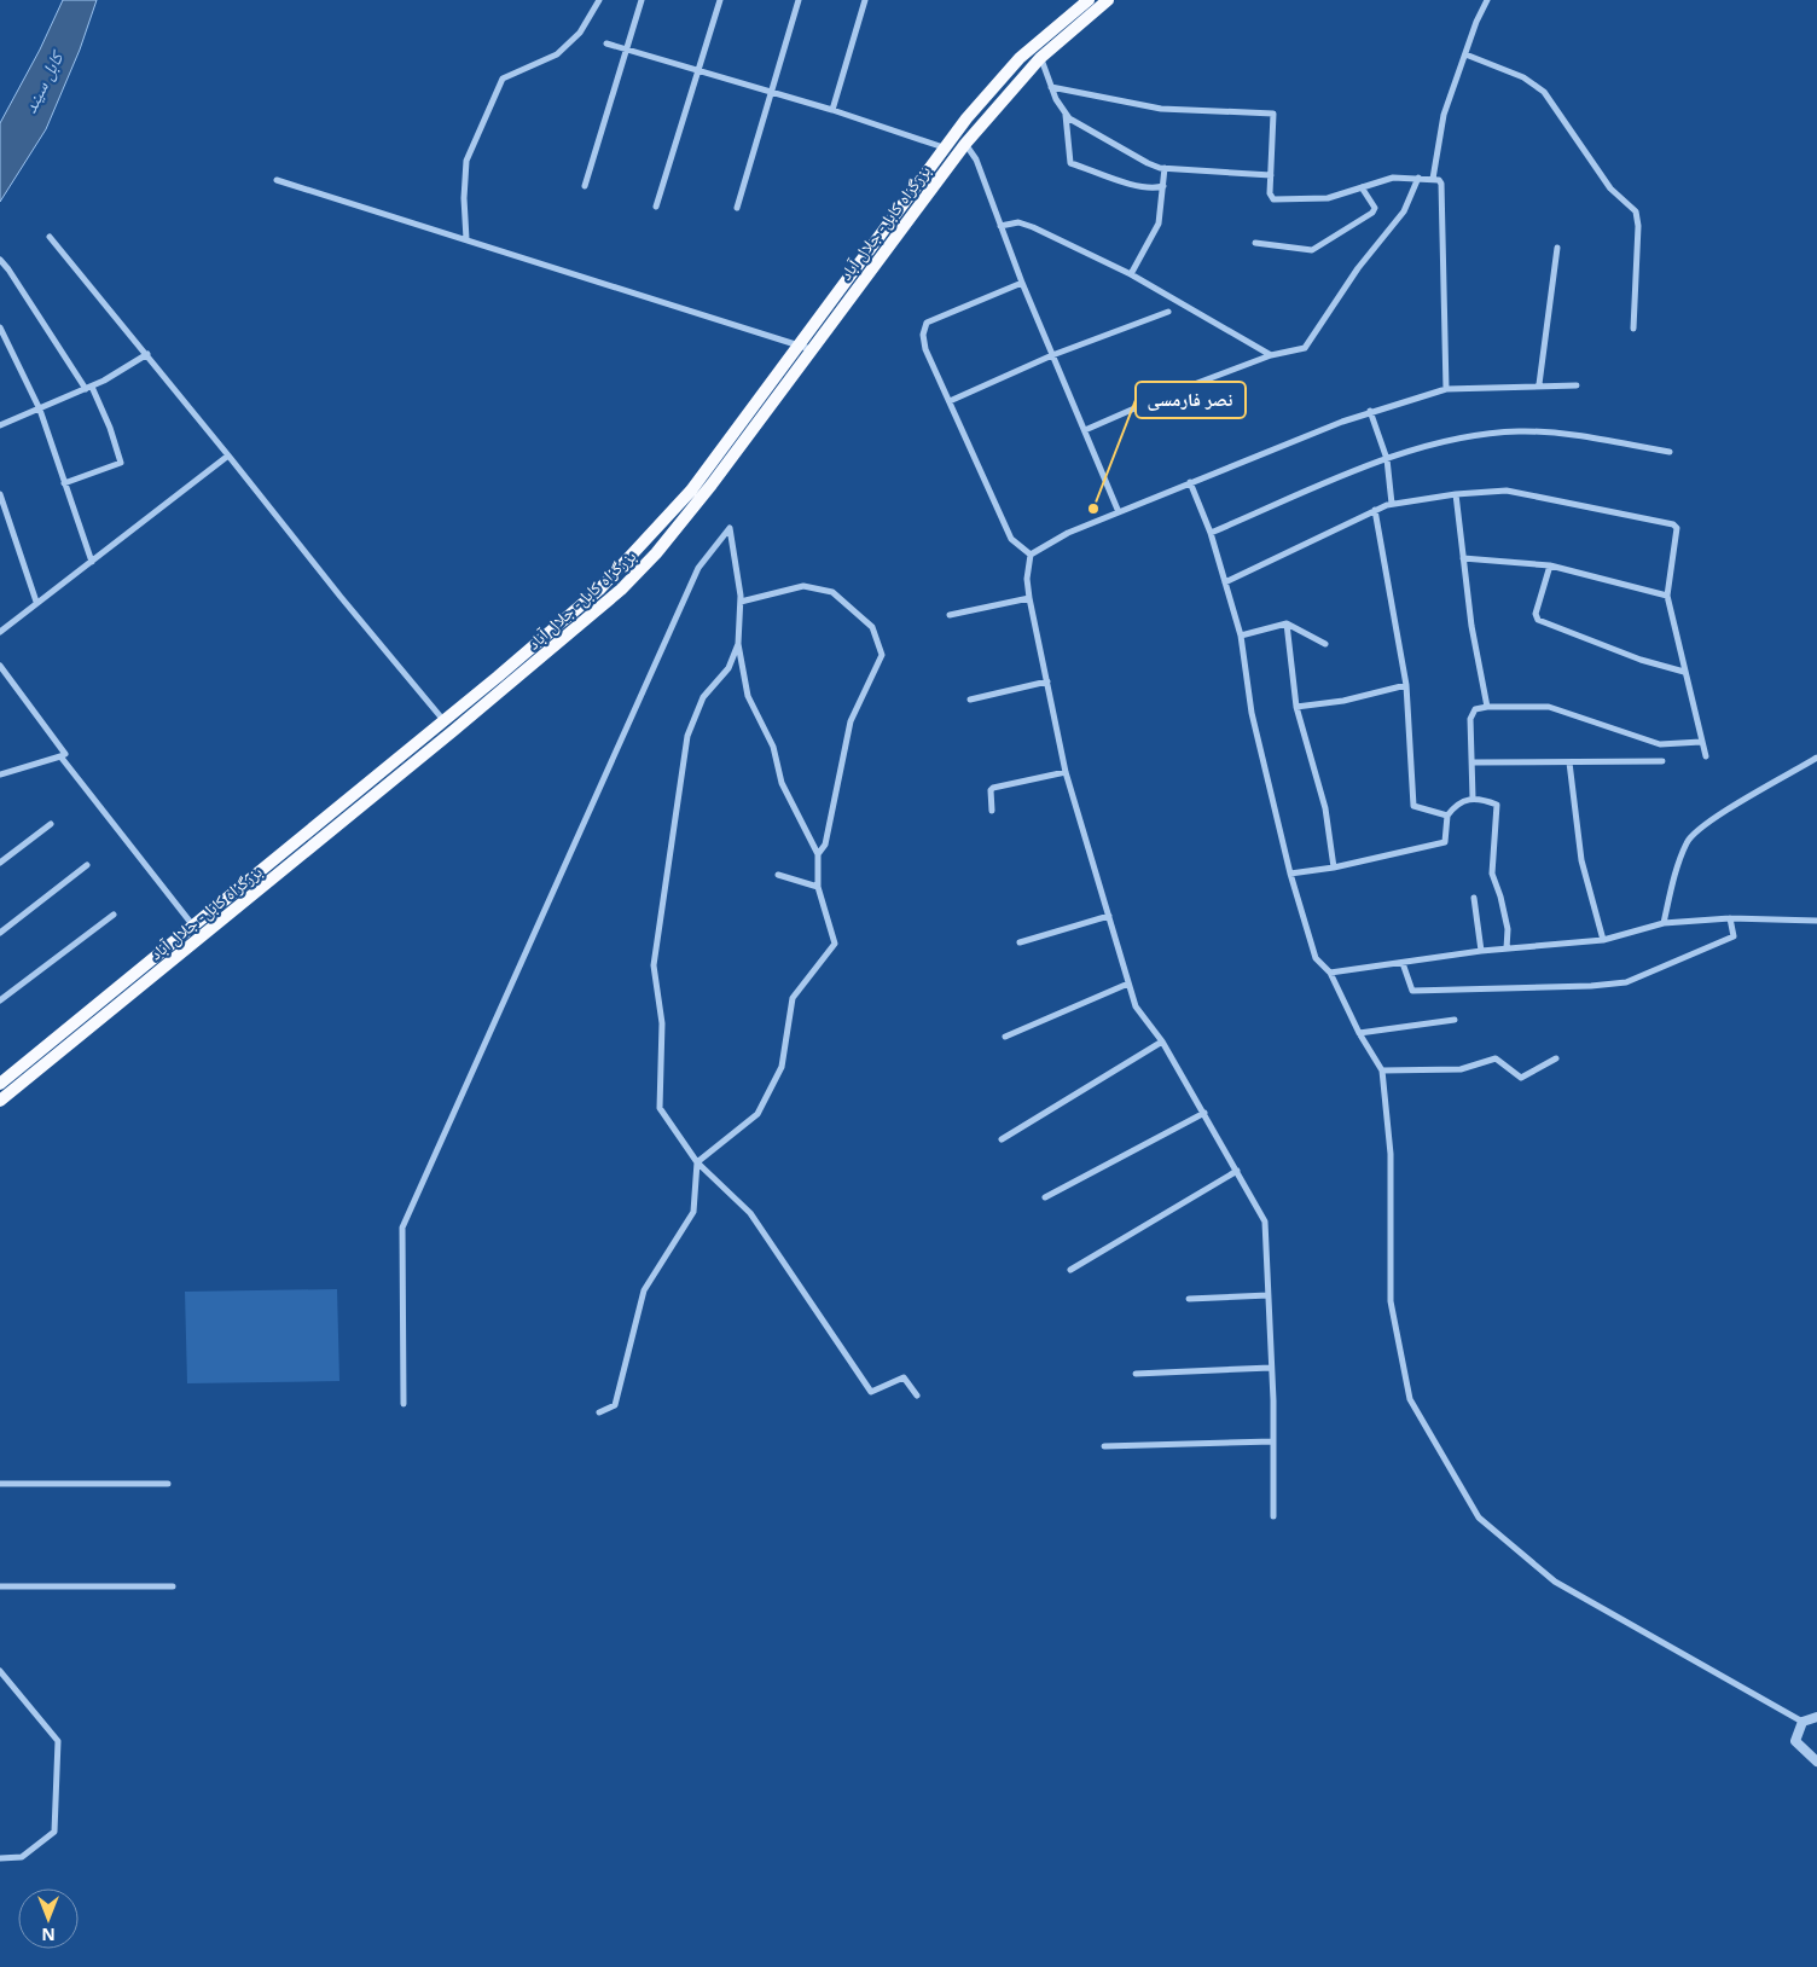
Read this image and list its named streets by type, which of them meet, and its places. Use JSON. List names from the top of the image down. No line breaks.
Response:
{"streets":{"highway":["بزرگراه کابل- جلال آباد"]},"water":["کابل سيند"],"places":["نصر فارمسی"],"north":"bottom"}
